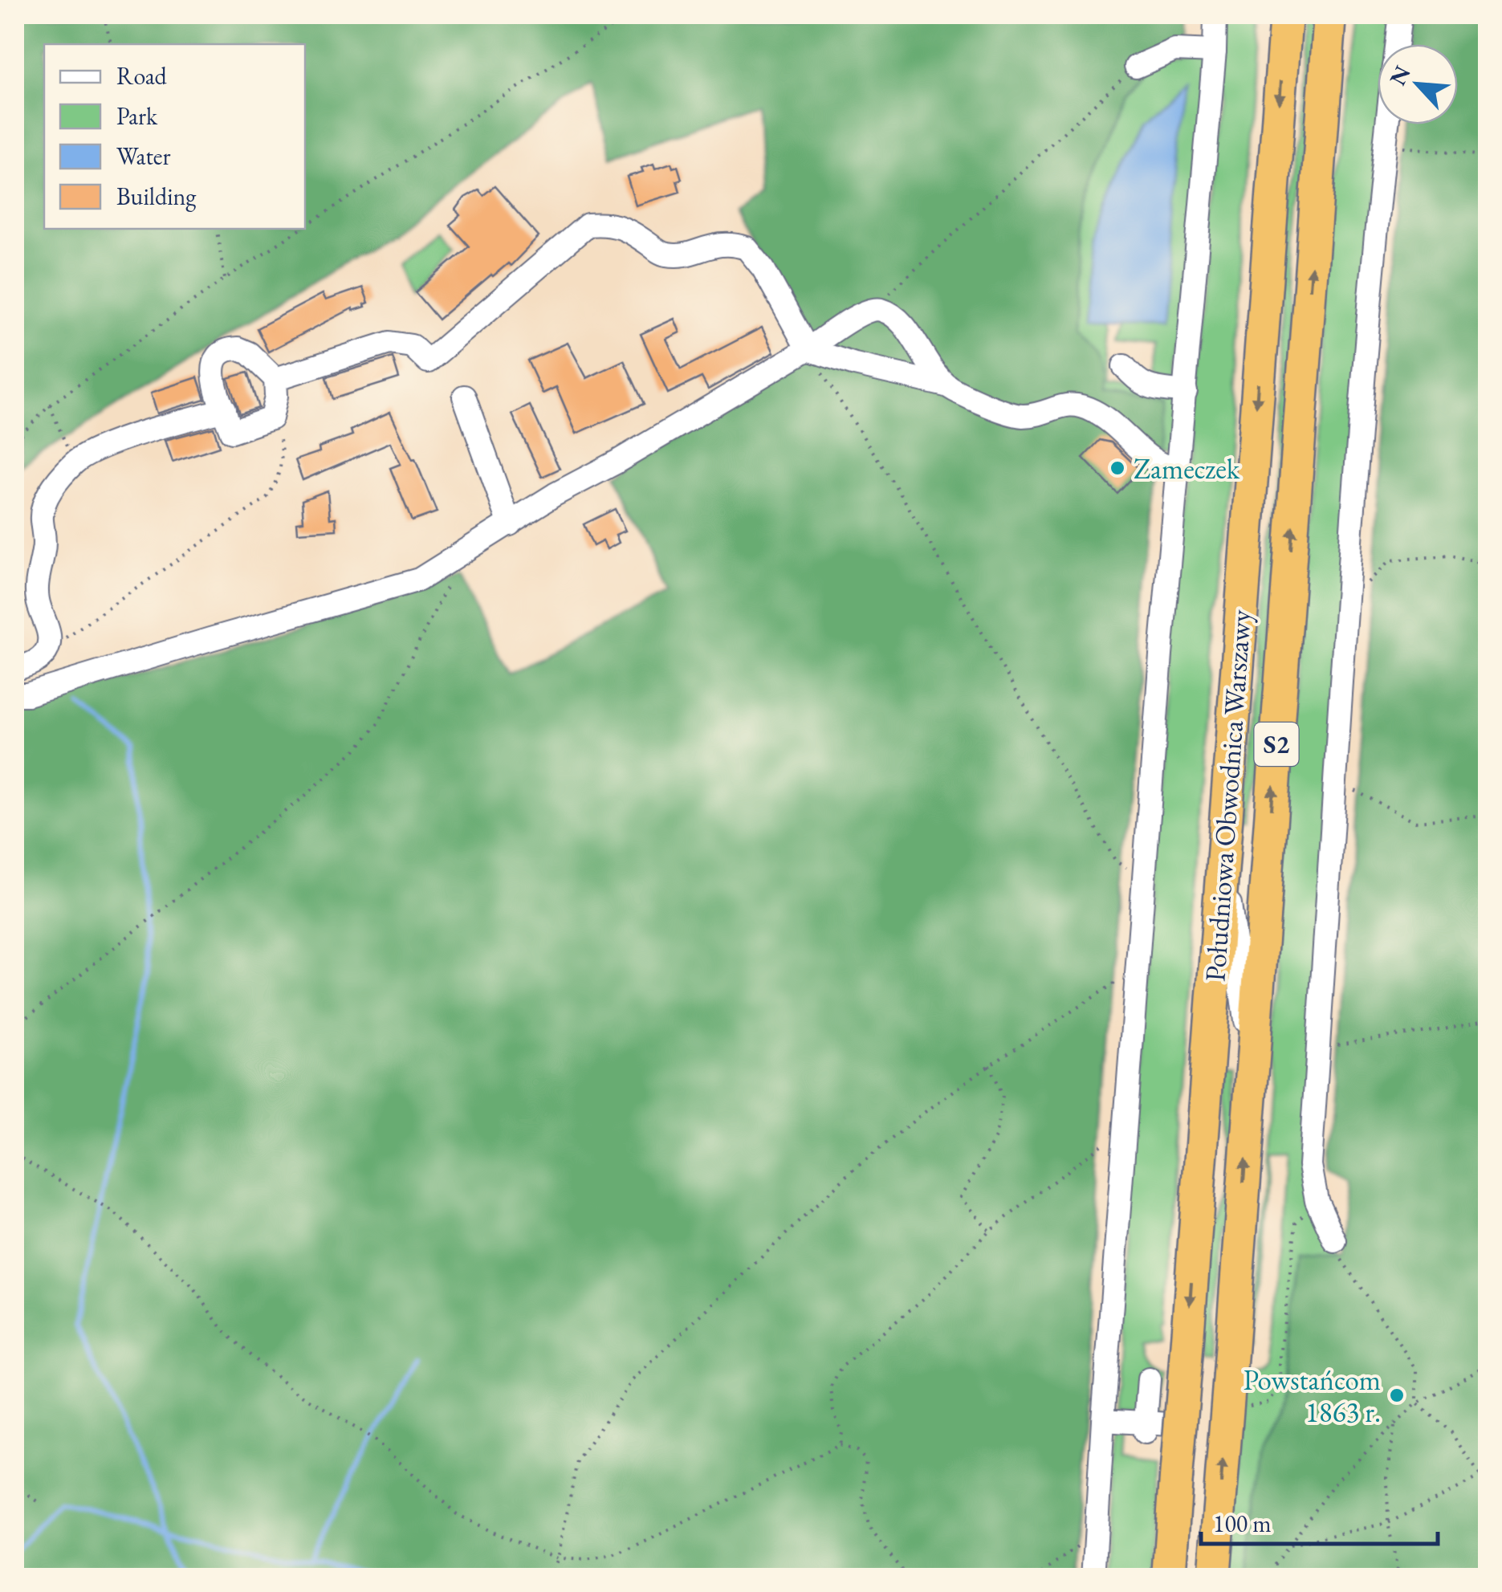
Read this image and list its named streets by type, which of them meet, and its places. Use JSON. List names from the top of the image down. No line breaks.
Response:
{"streets":{"highway":["S2","Południowa Obwodnica Warszawy"]},"places":["Zameczek","Powstańcom 1863 r."],"legend":["Road","Park","Water","Building"],"scale_bar":"100 m","north":"top left"}
